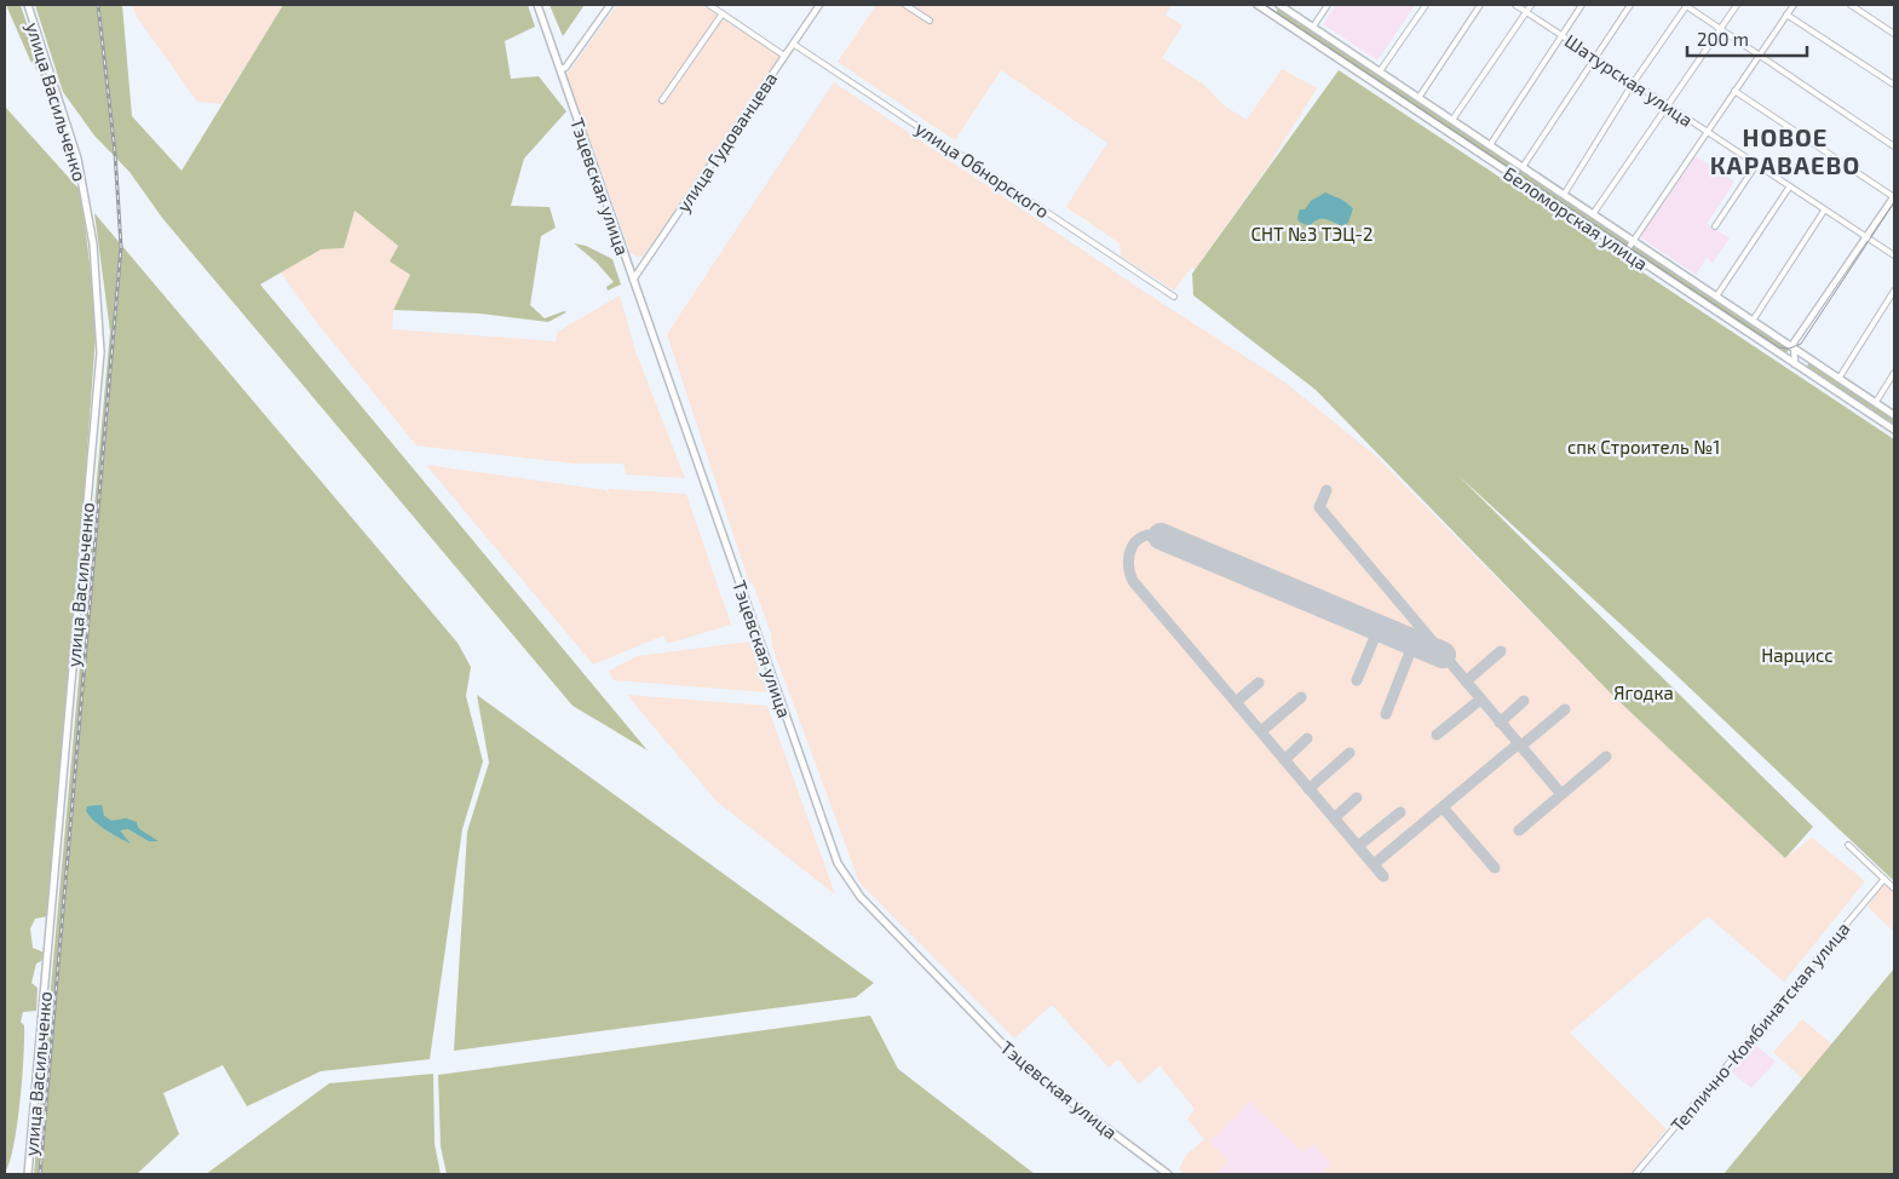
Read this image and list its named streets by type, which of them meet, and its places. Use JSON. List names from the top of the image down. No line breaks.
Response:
{"streets":{"main road":["улица Васильченко","Тэцевская улица","Беломорская улица"],"street":["Шатурская улица","улица Гудованцева","улица Обнорского","Теплично-Комбинатская улица"]},"crossings":[["улица Гудованцева","улица Обнорского"],["улица Гудованцева","Тэцевская улица"]],"districts":["НОВОЕ КАРАВАЕВО"],"parks":["СНТ №3 ТЭЦ-2","спк Строитель №1","Нарцисс","Ягодка"],"scale_bar":"200 m"}
